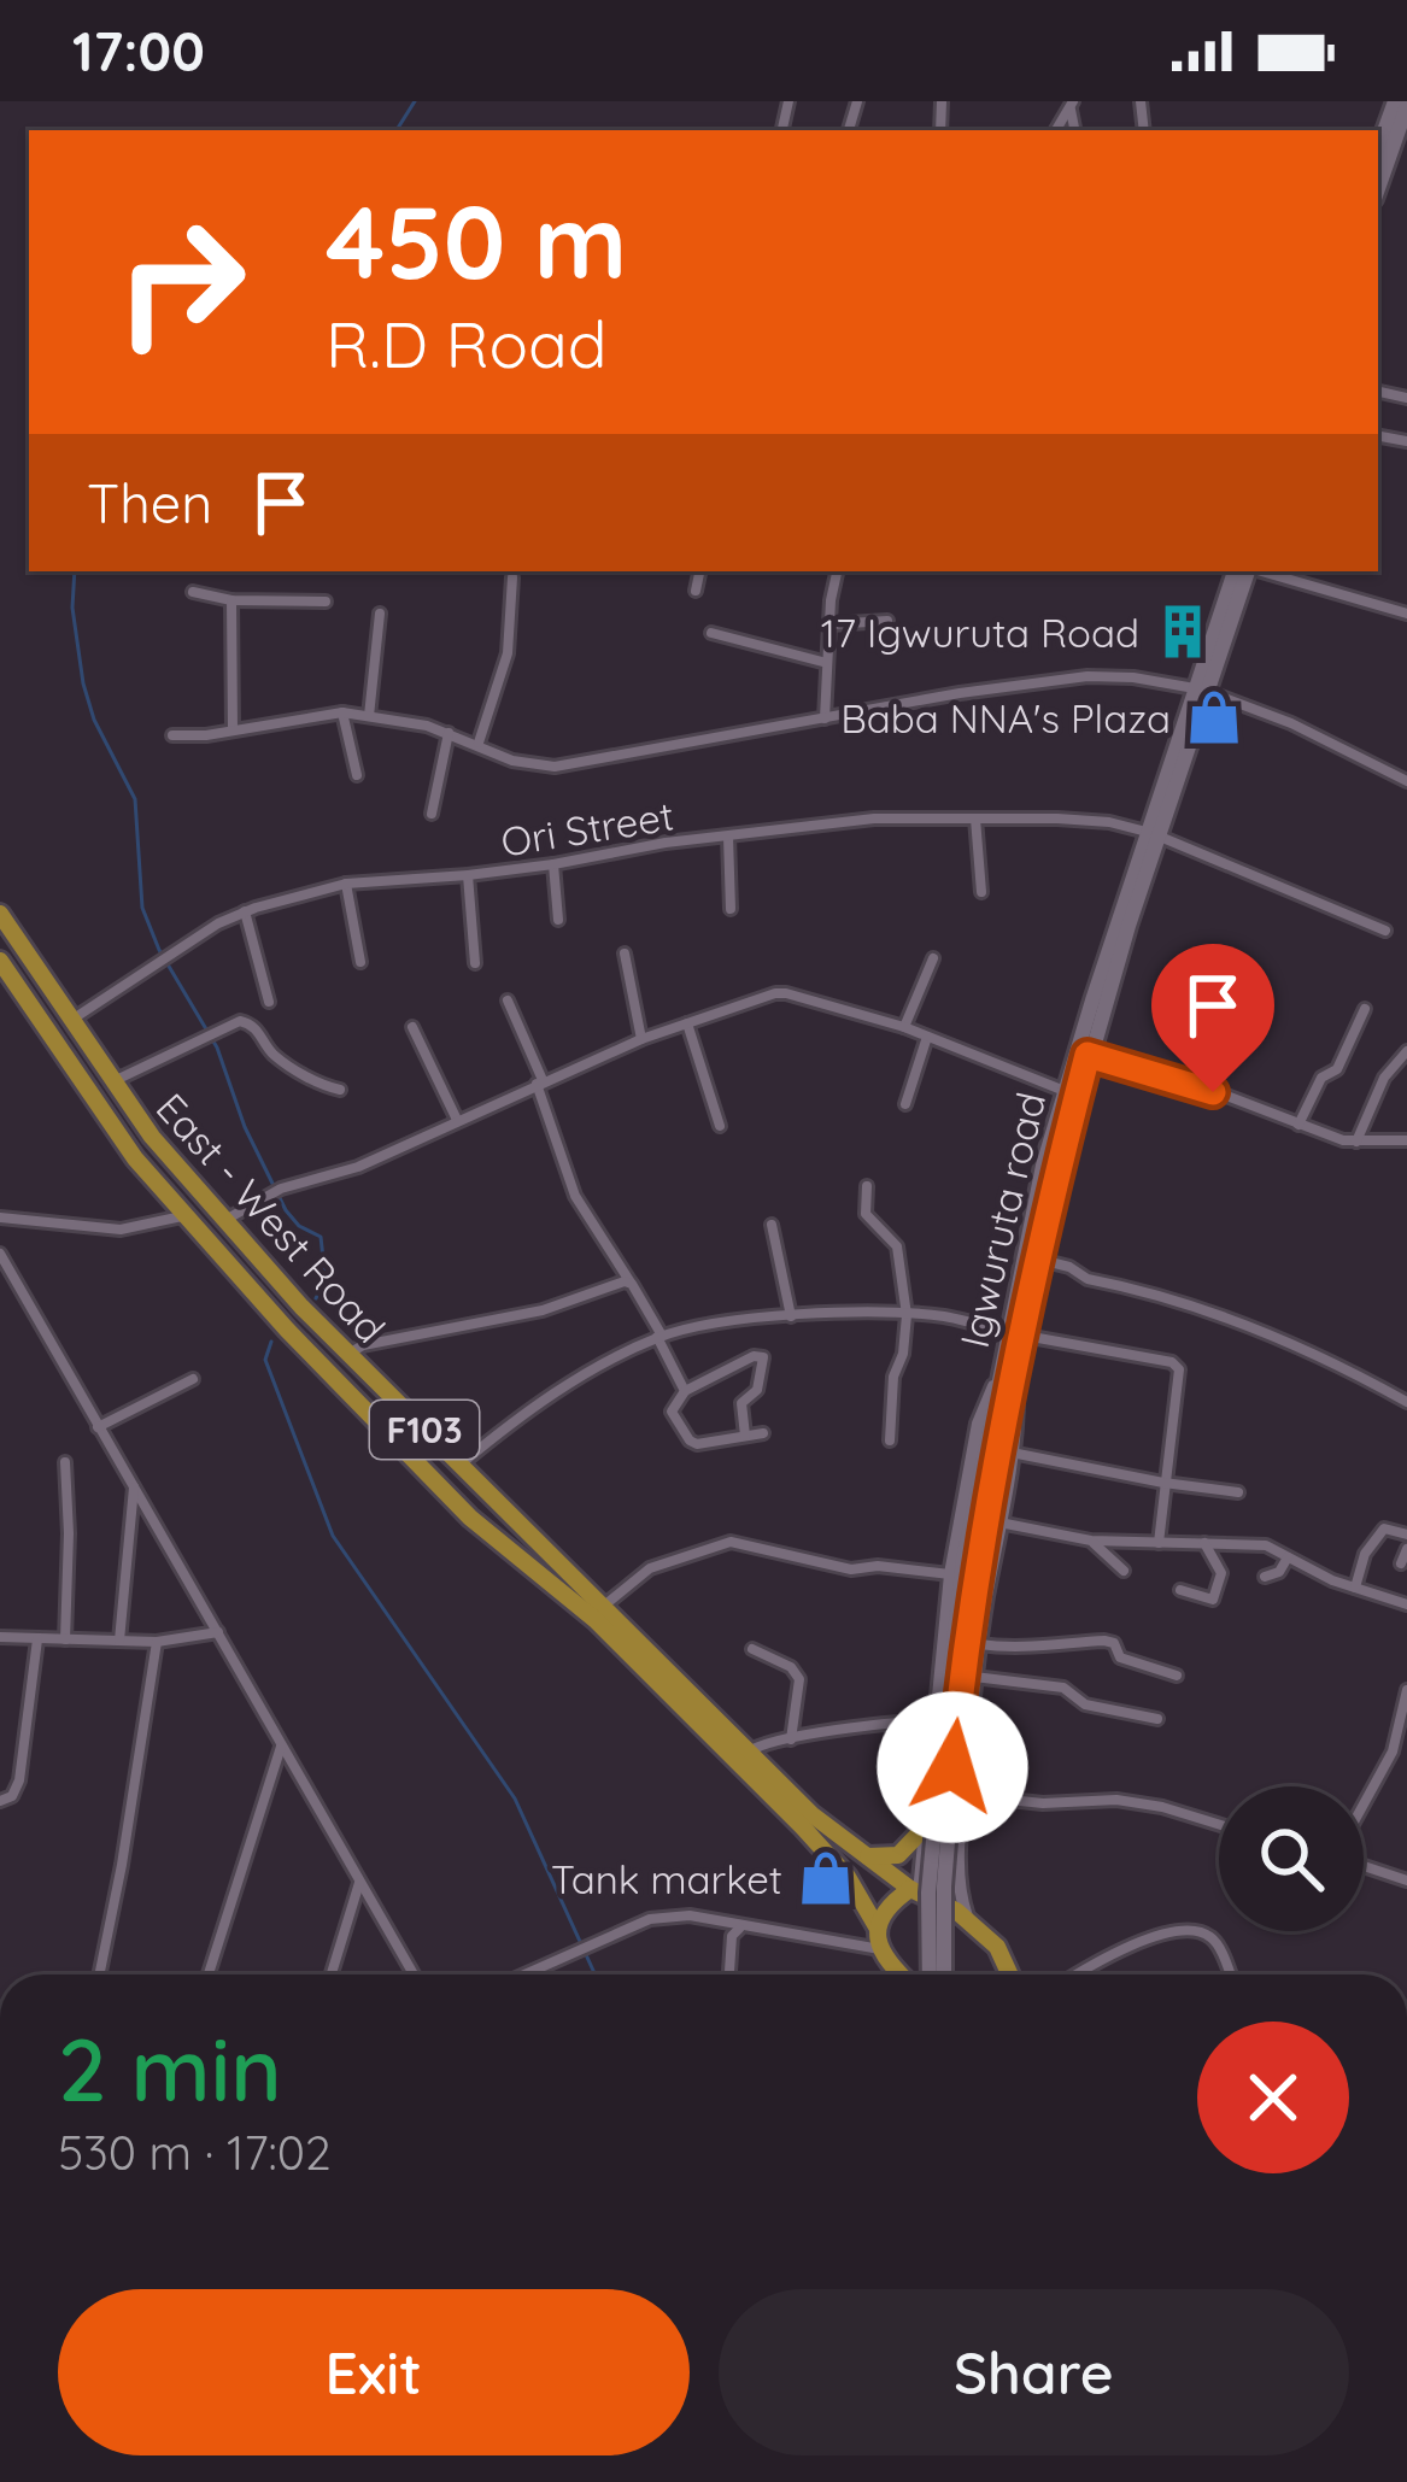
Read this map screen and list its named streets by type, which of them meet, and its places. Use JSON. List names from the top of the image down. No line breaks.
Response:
{"streets":{"main road":["East - West Road","Igwuruta road","F103"],"street":["Ori Street"]},"crossings":[["Ori Street","East - West Road"],["Ori Street","Igwuruta road"]],"places":{"building":["17 Igwuruta Road"],"shop":["Baba NNA's Plaza","Tank market"]},"page":{"status":"17:00","turn":["450 m","R.D Road"],"then":"Then","heading":["2 min","530 m · 17:02"],"buttons":["Exit","Share"]}}
